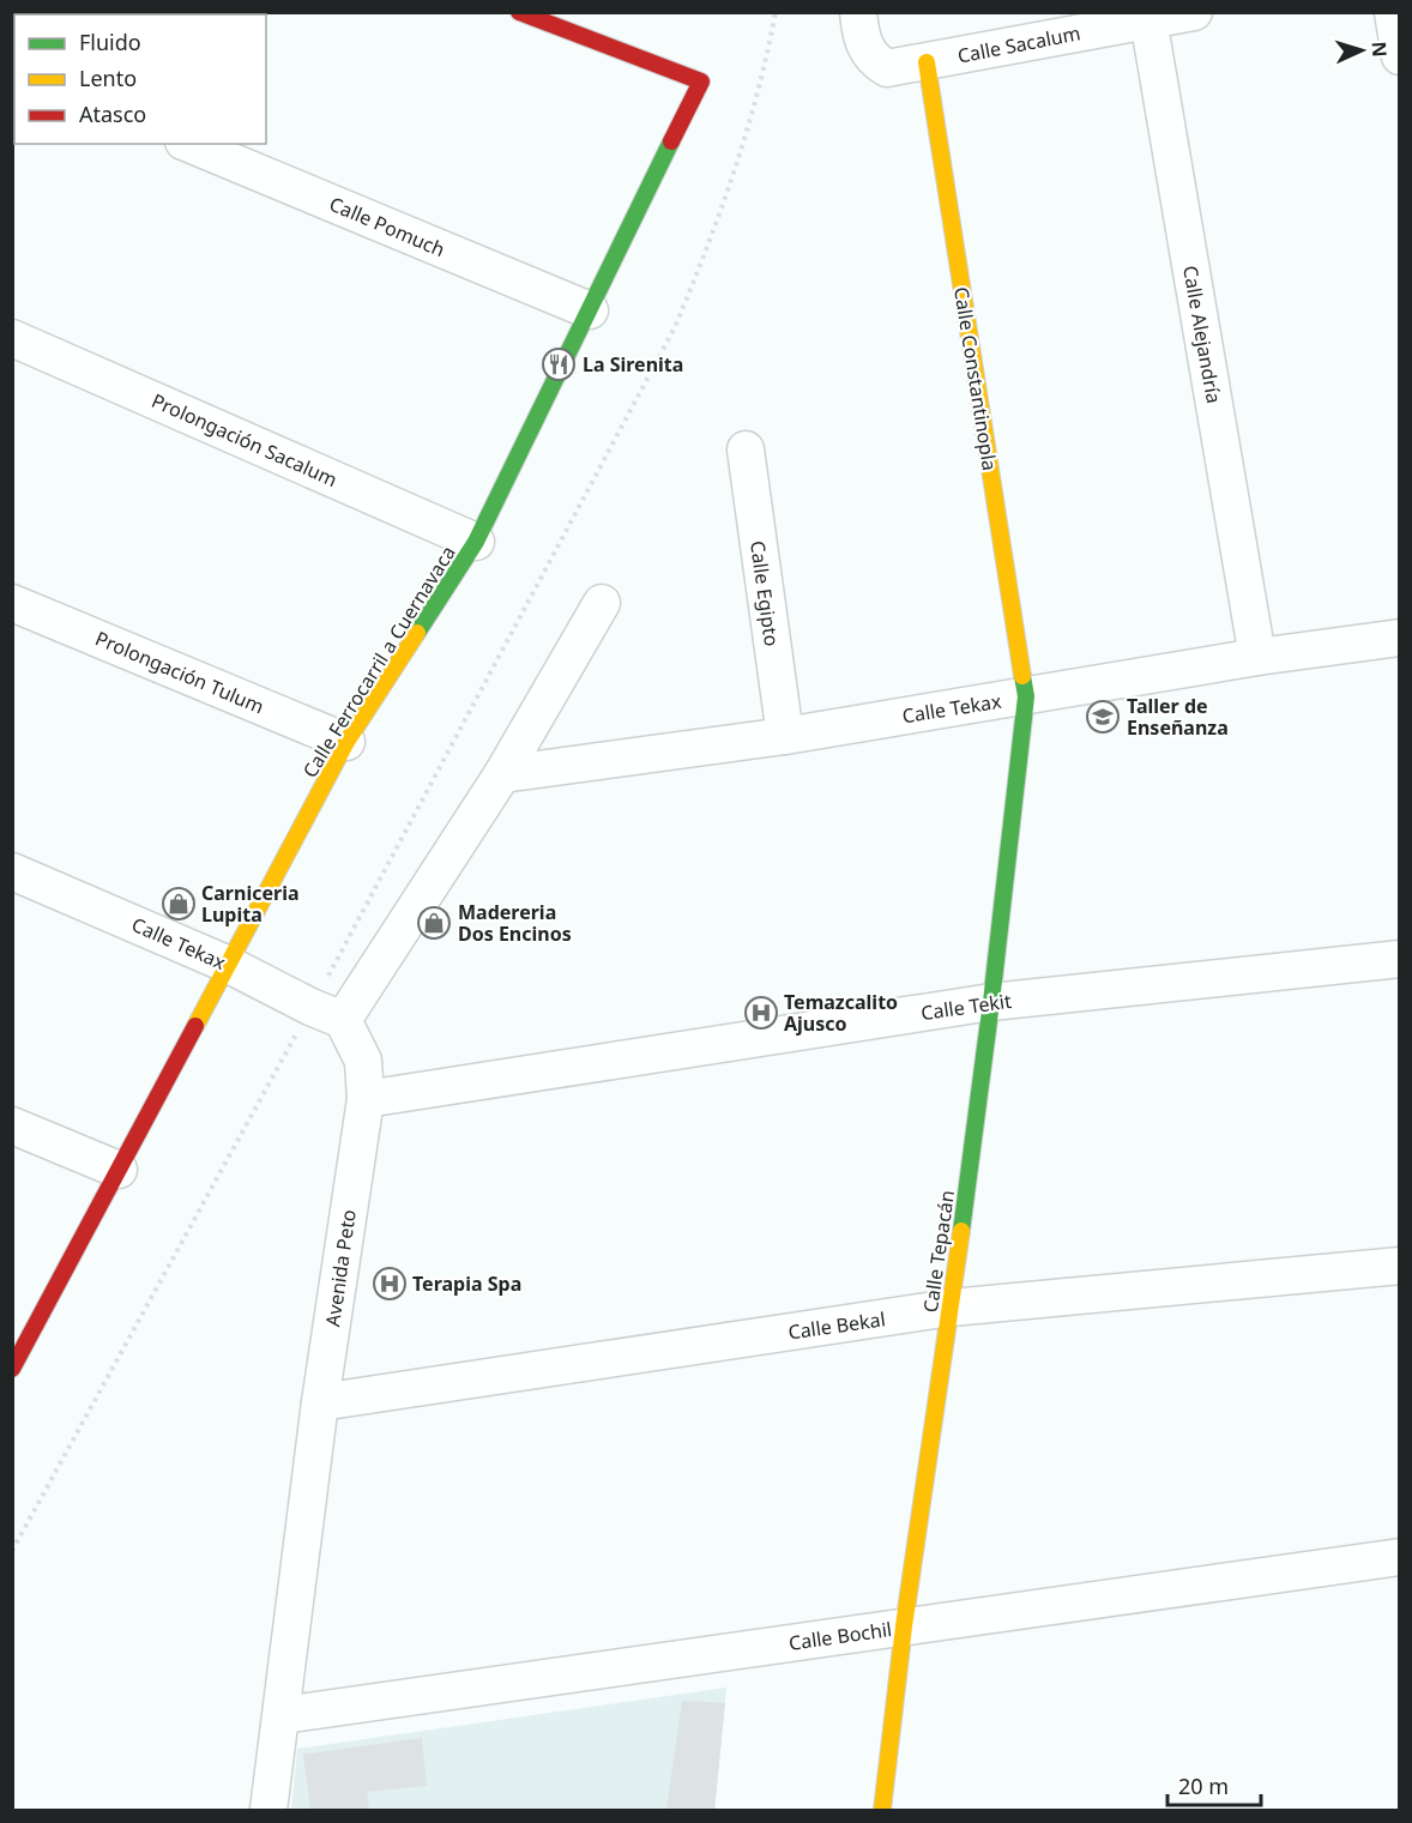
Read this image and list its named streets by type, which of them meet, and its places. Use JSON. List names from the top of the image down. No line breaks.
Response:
{"streets":{"street":["Calle Sacalum","Calle Pomuch","Calle Alejandría","Calle Constantinopla","Prolongación Sacalum","Calle Egipto","Calle Ferrocarril a Cuernavaca","Prolongación Tulum","Calle Tekax","Calle Tekit","Calle Tepacán","Avenida Peto","Calle Bekal","Calle Bochil"]},"crossings":[["Calle Sacalum","Calle Alejandría"],["Calle Sacalum","Calle Constantinopla"],["Calle Pomuch","Calle Ferrocarril a Cuernavaca"],["Calle Alejandría","Calle Tekax"],["Calle Constantinopla","Calle Tekax"],["Calle Constantinopla","Calle Tepacán"],["Prolongación Sacalum","Calle Ferrocarril a Cuernavaca"],["Calle Egipto","Calle Tekax"],["Calle Ferrocarril a Cuernavaca","Prolongación Tulum"],["Calle Ferrocarril a Cuernavaca","Calle Tekax"],["Calle Tekax","Calle Tepacán"],["Calle Tekax","Avenida Peto"],["Calle Tekit","Calle Tepacán"],["Calle Tekit","Avenida Peto"],["Calle Tepacán","Calle Bekal"],["Calle Tepacán","Calle Bochil"],["Avenida Peto","Calle Bekal"],["Avenida Peto","Calle Bochil"]],"places":{"restaurant":["La Sirenita"],"school or university":["Taller de Enseñanza"],"shop":["Carniceria Lupita","Madereria Dos Encinos"],"hospital":["Temazcalito Ajusco","Terapia Spa"]},"legend":["Fluido","Lento","Atasco"],"scale_bar":"20 m","north":"right"}
